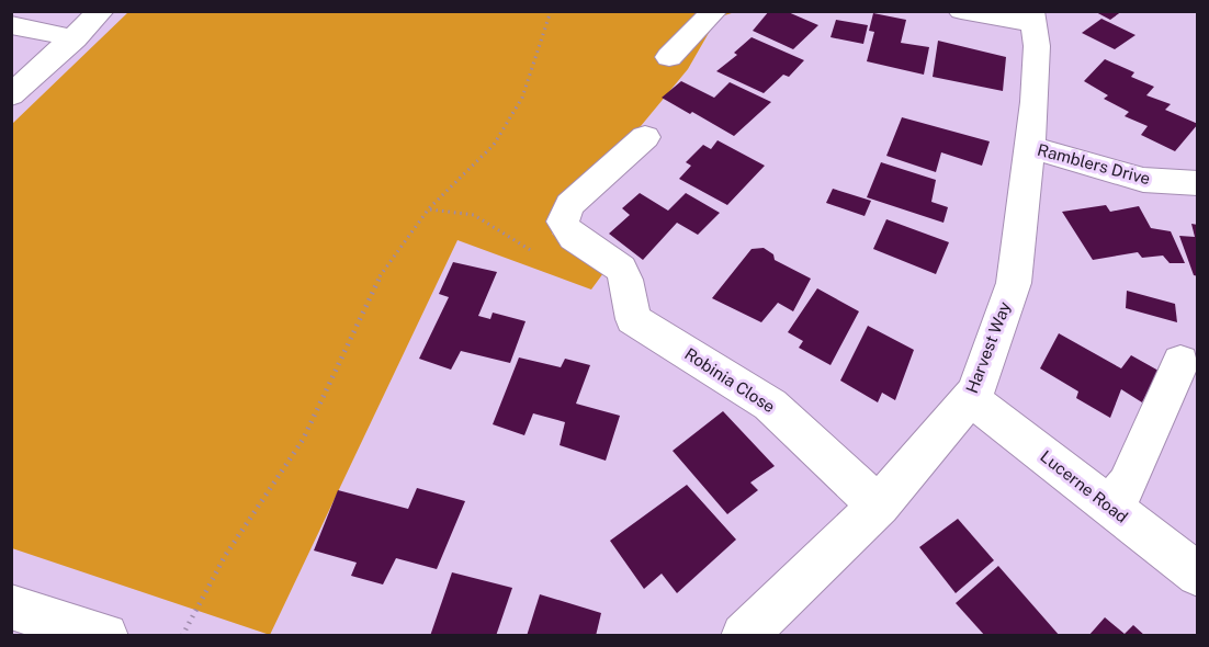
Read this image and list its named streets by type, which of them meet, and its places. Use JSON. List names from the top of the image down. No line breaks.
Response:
{"streets":{"street":["Ramblers Drive","Harvest Way","Robinia Close","Lucerne Road"]},"crossings":[["Ramblers Drive","Harvest Way"],["Harvest Way","Robinia Close"],["Harvest Way","Lucerne Road"]]}
